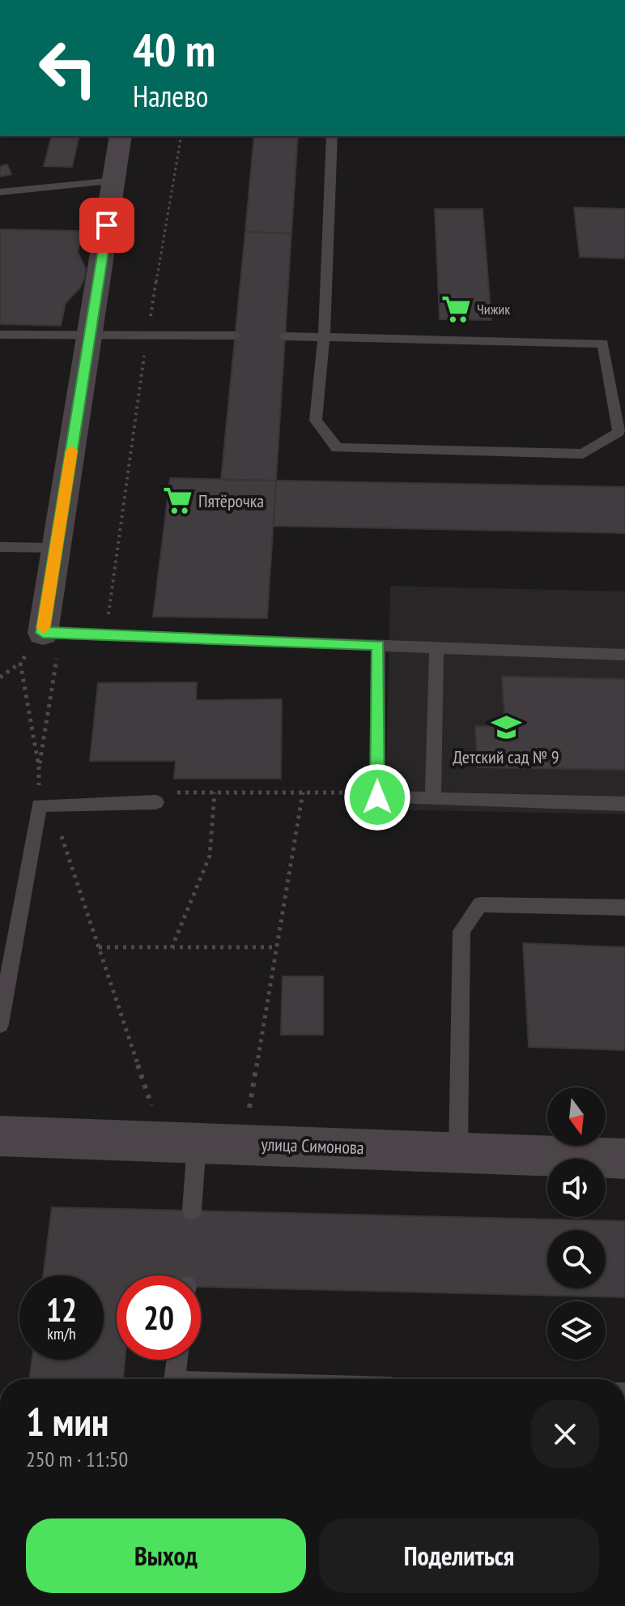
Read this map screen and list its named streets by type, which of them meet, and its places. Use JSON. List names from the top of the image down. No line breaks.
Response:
{"streets":{"street":["улица Симонова"]},"places":{"supermarket":["Чижик","Пятёрочка"],"school or university":["Детский сад № 9"]},"north":"bottom","page":{"turn":["40 m","Налево"],"speed":"12 km/h","limit":"20","heading":["1 мин","250 m · 11:50"],"buttons":["Выход","Поделиться"]}}
